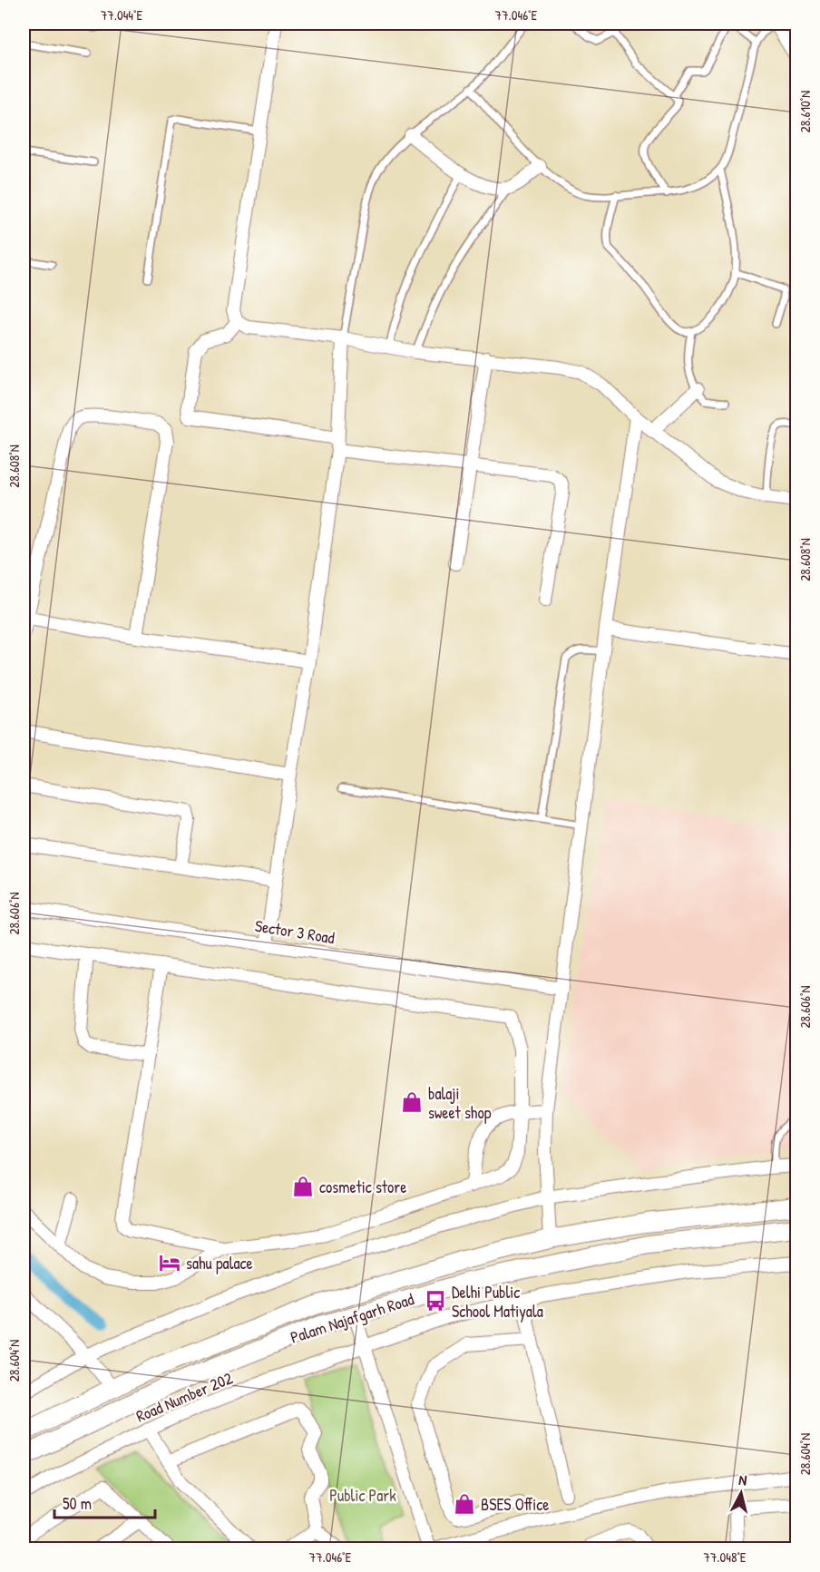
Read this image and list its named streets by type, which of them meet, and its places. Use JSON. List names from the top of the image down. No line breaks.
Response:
{"streets":{"main road":["Palam Najafgarh Road"],"street":["Sector 3 Road","Road Number 202"]},"parks":["Public Park"],"places":{"shop":["balaji sweet shop","cosmetic store","BSES Office"],"hotel":["sahu palace"],"bus stop":["Delhi Public School Matiyala"]},"scale_bar":"50 m","north":"top","coordinates":["77.044°E","77.046°E","28.610°N","28.608°N","28.606°N","28.604°N","77.048°E"]}
